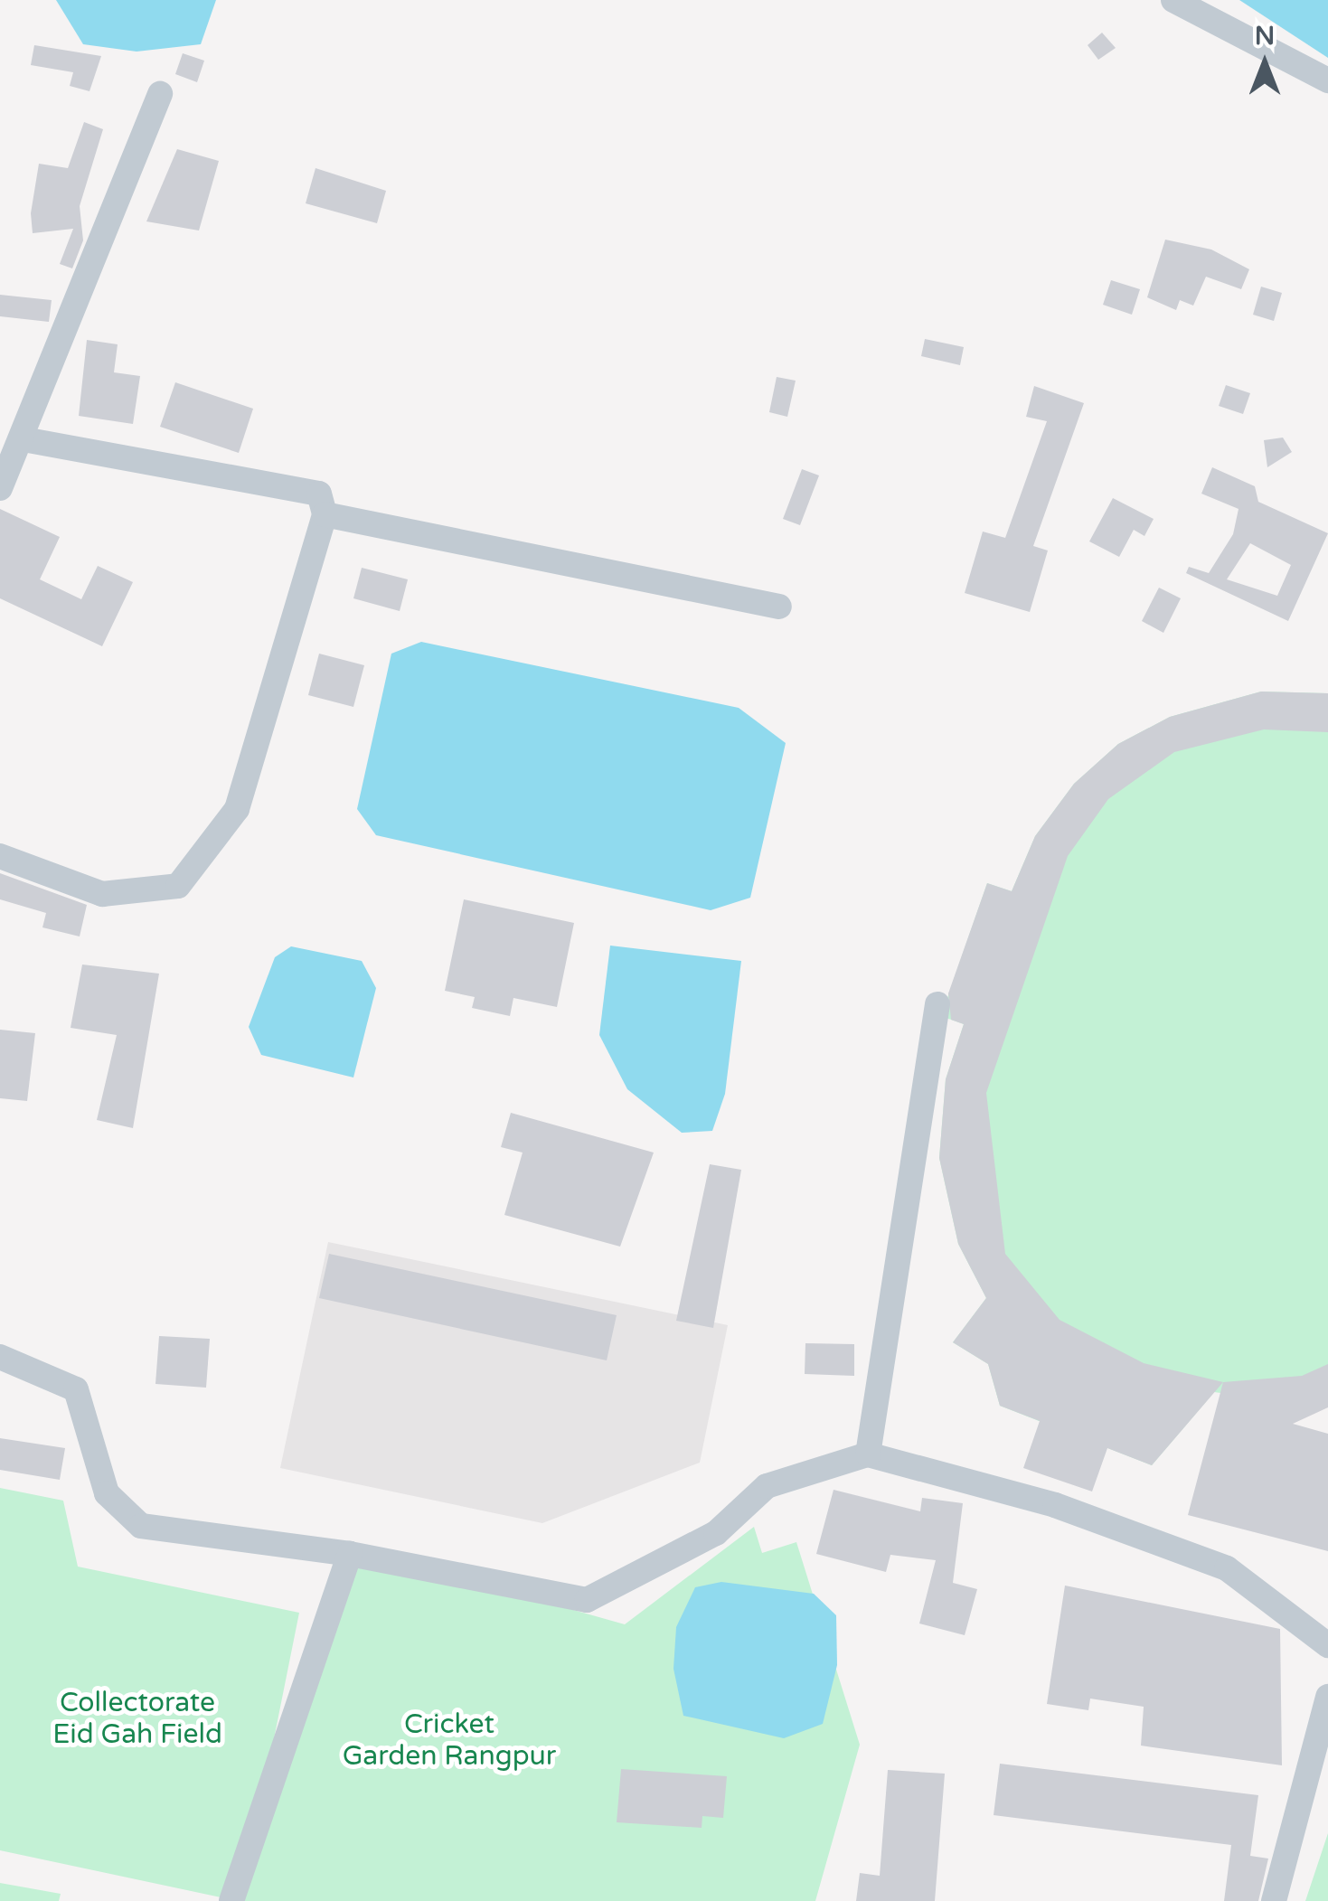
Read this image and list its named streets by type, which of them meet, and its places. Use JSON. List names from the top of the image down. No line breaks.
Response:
{"parks":["Collectorate Eid Gah Field","Cricket Garden Rangpur"],"north":"top"}
